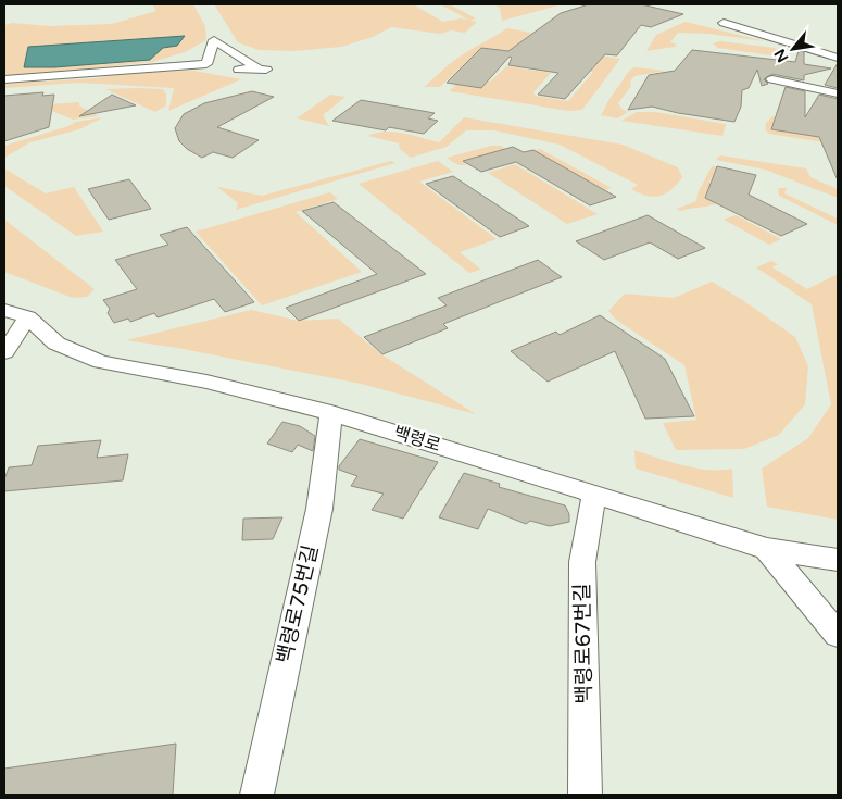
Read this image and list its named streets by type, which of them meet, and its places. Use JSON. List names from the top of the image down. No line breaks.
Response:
{"streets":{"street":["백령로","백령로75번길","백령로67번길"]},"crossings":[["백령로","백령로75번길"],["백령로","백령로67번길"]],"north":"bottom left"}
